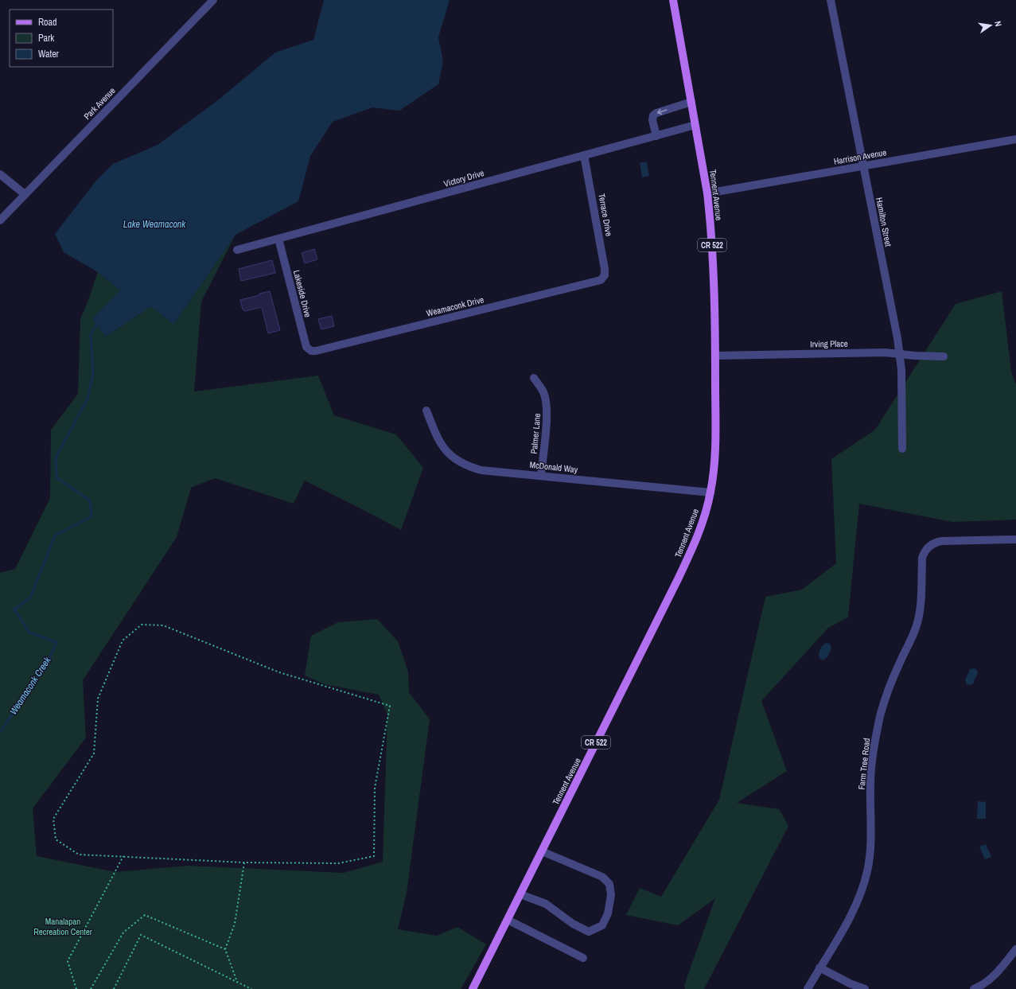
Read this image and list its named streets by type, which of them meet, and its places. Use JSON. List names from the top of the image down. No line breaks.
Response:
{"streets":{"main road":["Tennent Avenue","CR 522"],"street":["Park Avenue","Harrison Avenue","Victory Drive","Terrace Drive","Hamilton Street","Lakeside Drive","Weamaconk Drive","Irving Place","Palmer Lane","McDonald Way","Farm Tree Road"]},"crossings":[["Harrison Avenue","Tennent Avenue"],["Harrison Avenue","Hamilton Street"],["Victory Drive","Tennent Avenue"],["Victory Drive","Terrace Drive"],["Victory Drive","Lakeside Drive"],["Tennent Avenue","Irving Place"],["Tennent Avenue","McDonald Way"],["Terrace Drive","Weamaconk Drive"],["Hamilton Street","Irving Place"],["Lakeside Drive","Weamaconk Drive"],["Palmer Lane","McDonald Way"]],"water":["Lake Weamaconk","Weamaconk Creek"],"parks":["Manalapan Recreation Center"],"legend":["Road","Park","Water"],"north":"right"}
